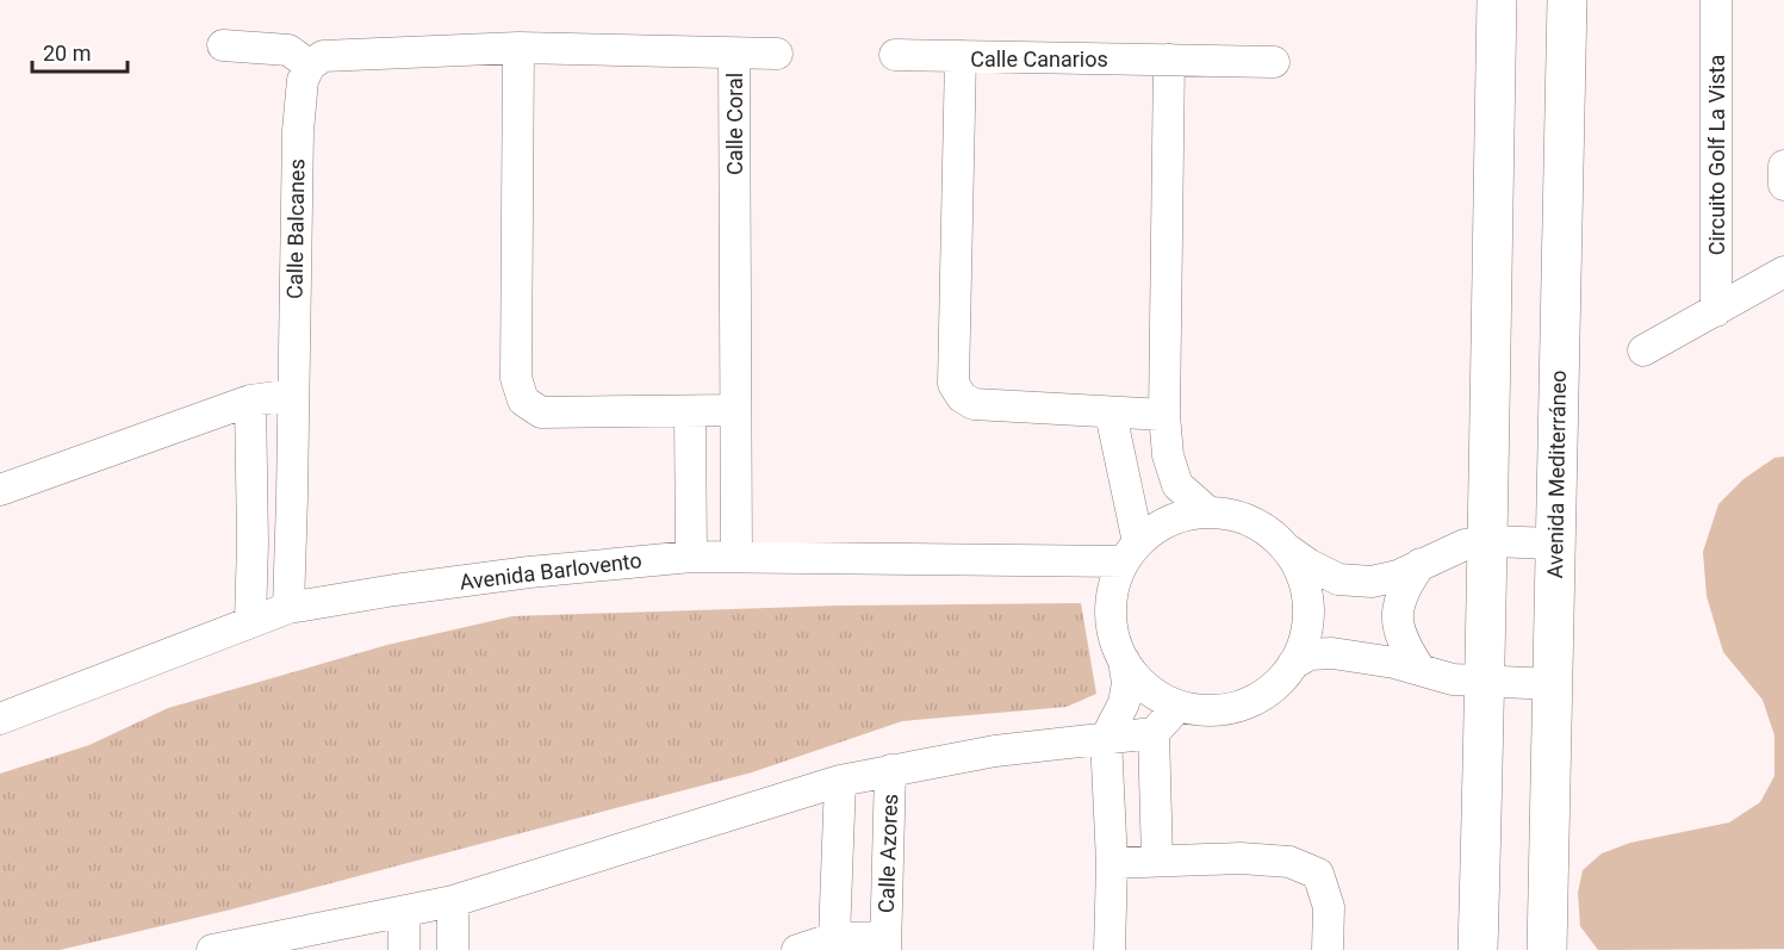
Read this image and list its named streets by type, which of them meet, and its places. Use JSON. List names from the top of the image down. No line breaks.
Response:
{"streets":{"street":["Calle Canarios","Calle Coral","Circuito Golf La Vista","Calle Balcanes","Avenida Mediterráneo","Avenida Barlovento","Calle Azores"]},"crossings":[["Calle Coral","Calle Balcanes"],["Calle Coral","Avenida Barlovento"],["Calle Balcanes","Avenida Barlovento"]],"scale_bar":"20 m"}
